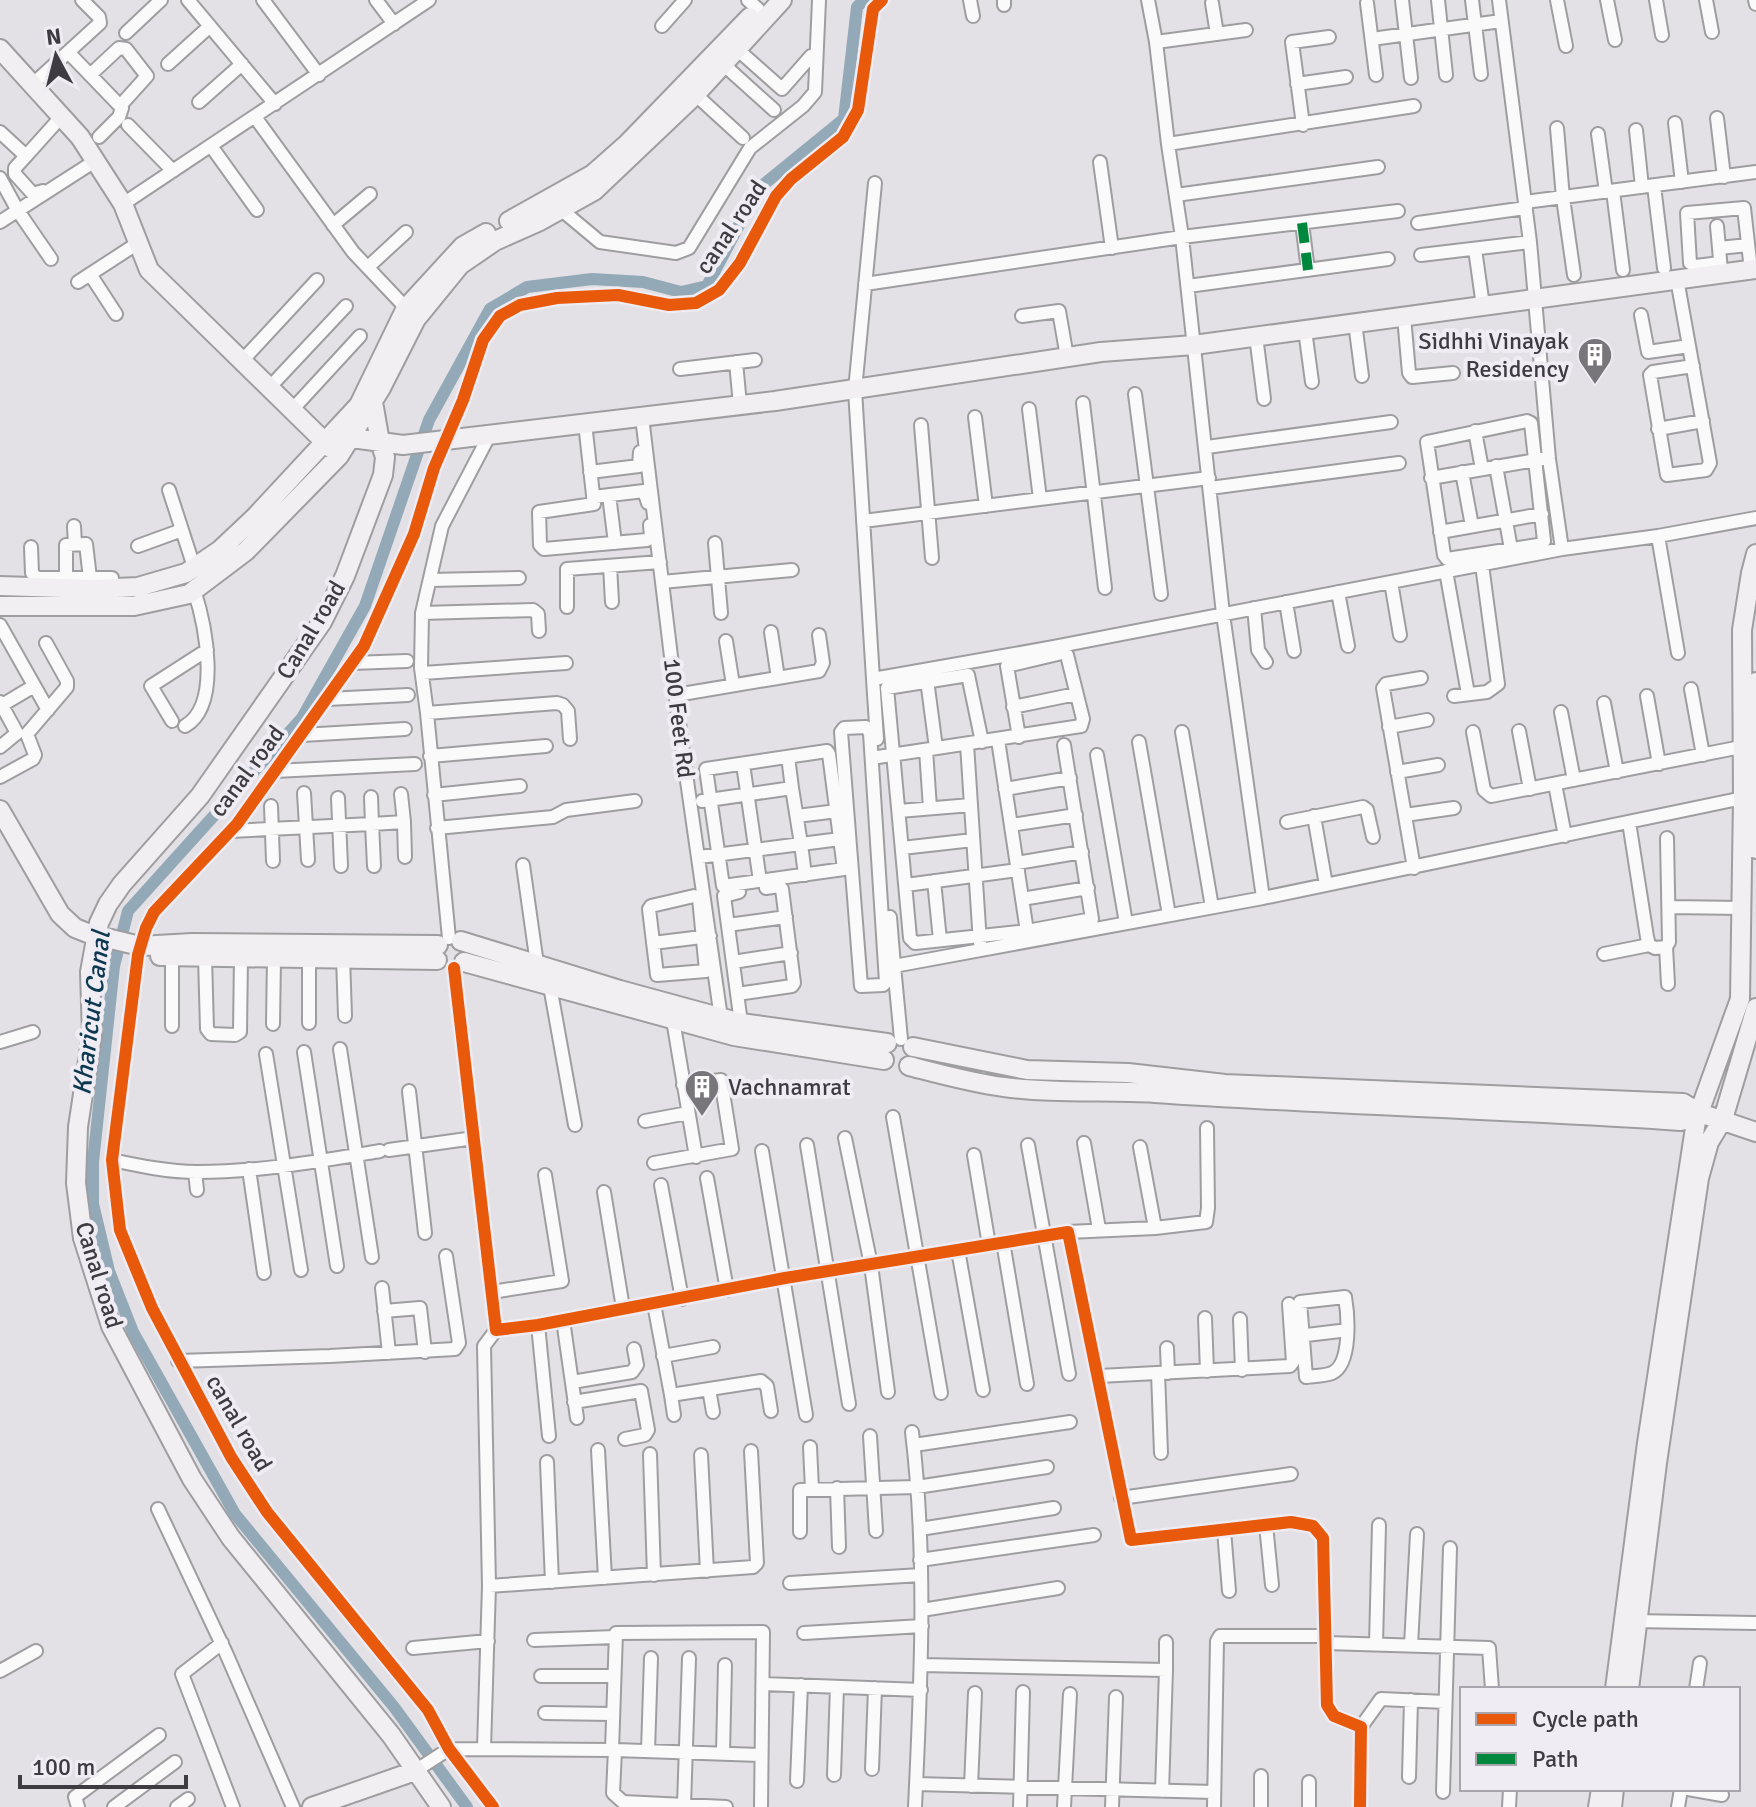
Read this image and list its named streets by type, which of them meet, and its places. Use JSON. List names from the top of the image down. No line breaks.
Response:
{"streets":{"street":["canal road","Canal road","100 Feet Rd"]},"water":["Kharicut Canal"],"places":{"building":["Sidhhi Vinayak Residency","Vachnamrat"]},"legend":["Cycle path","Path"],"scale_bar":"100 m","north":"top"}
